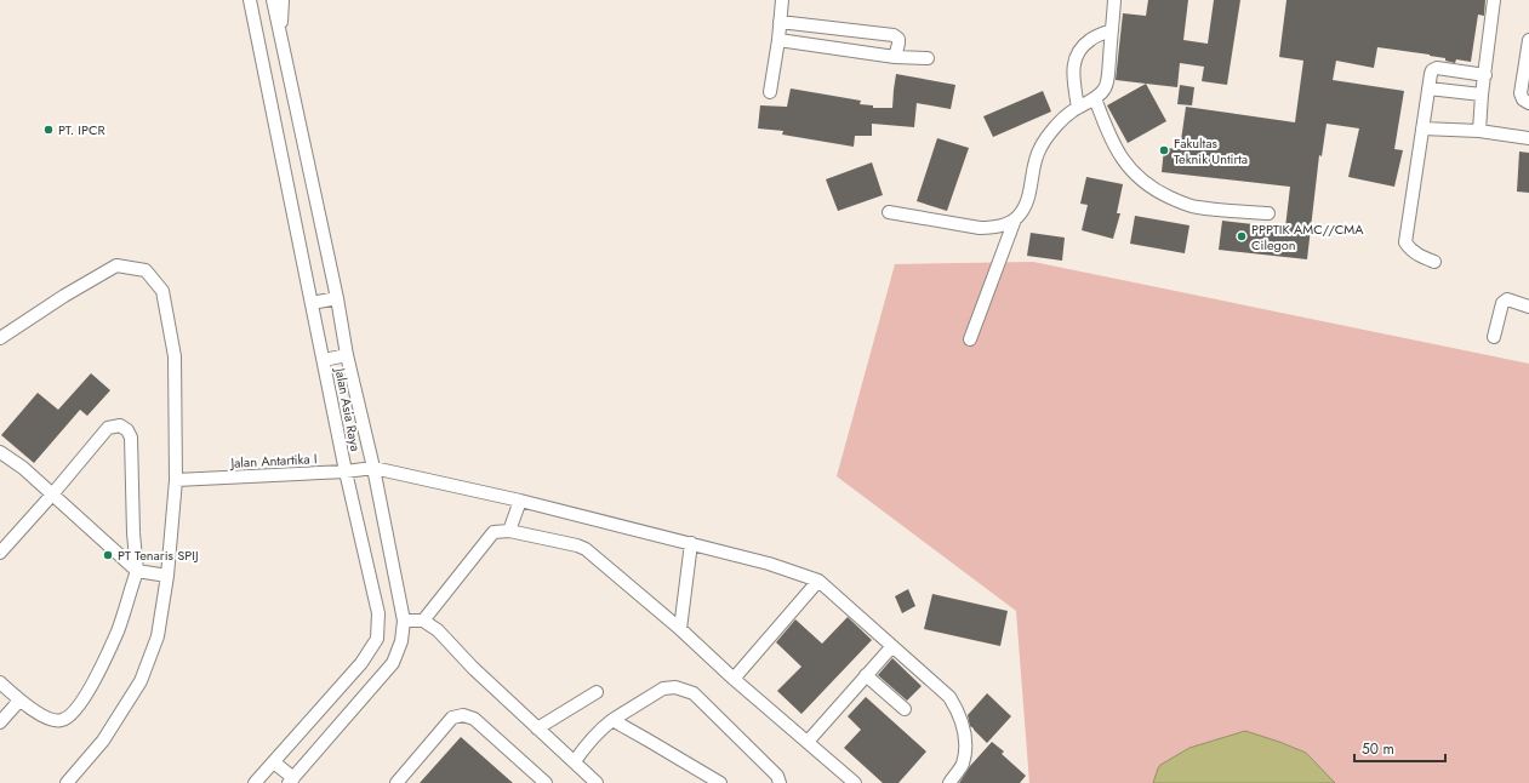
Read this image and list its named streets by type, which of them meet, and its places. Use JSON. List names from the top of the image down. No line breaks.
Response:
{"streets":{"lane":["Jalan Asia Raya","Jalan Antartika I"]},"crossings":[["Jalan Asia Raya","Jalan Antartika I"]],"places":["PT. IPCR","Fakultas Teknik Untirta","PPPTIK AMC//CMA Cilegon","PT Tenaris SPIJ"],"scale_bar":"50 m"}
